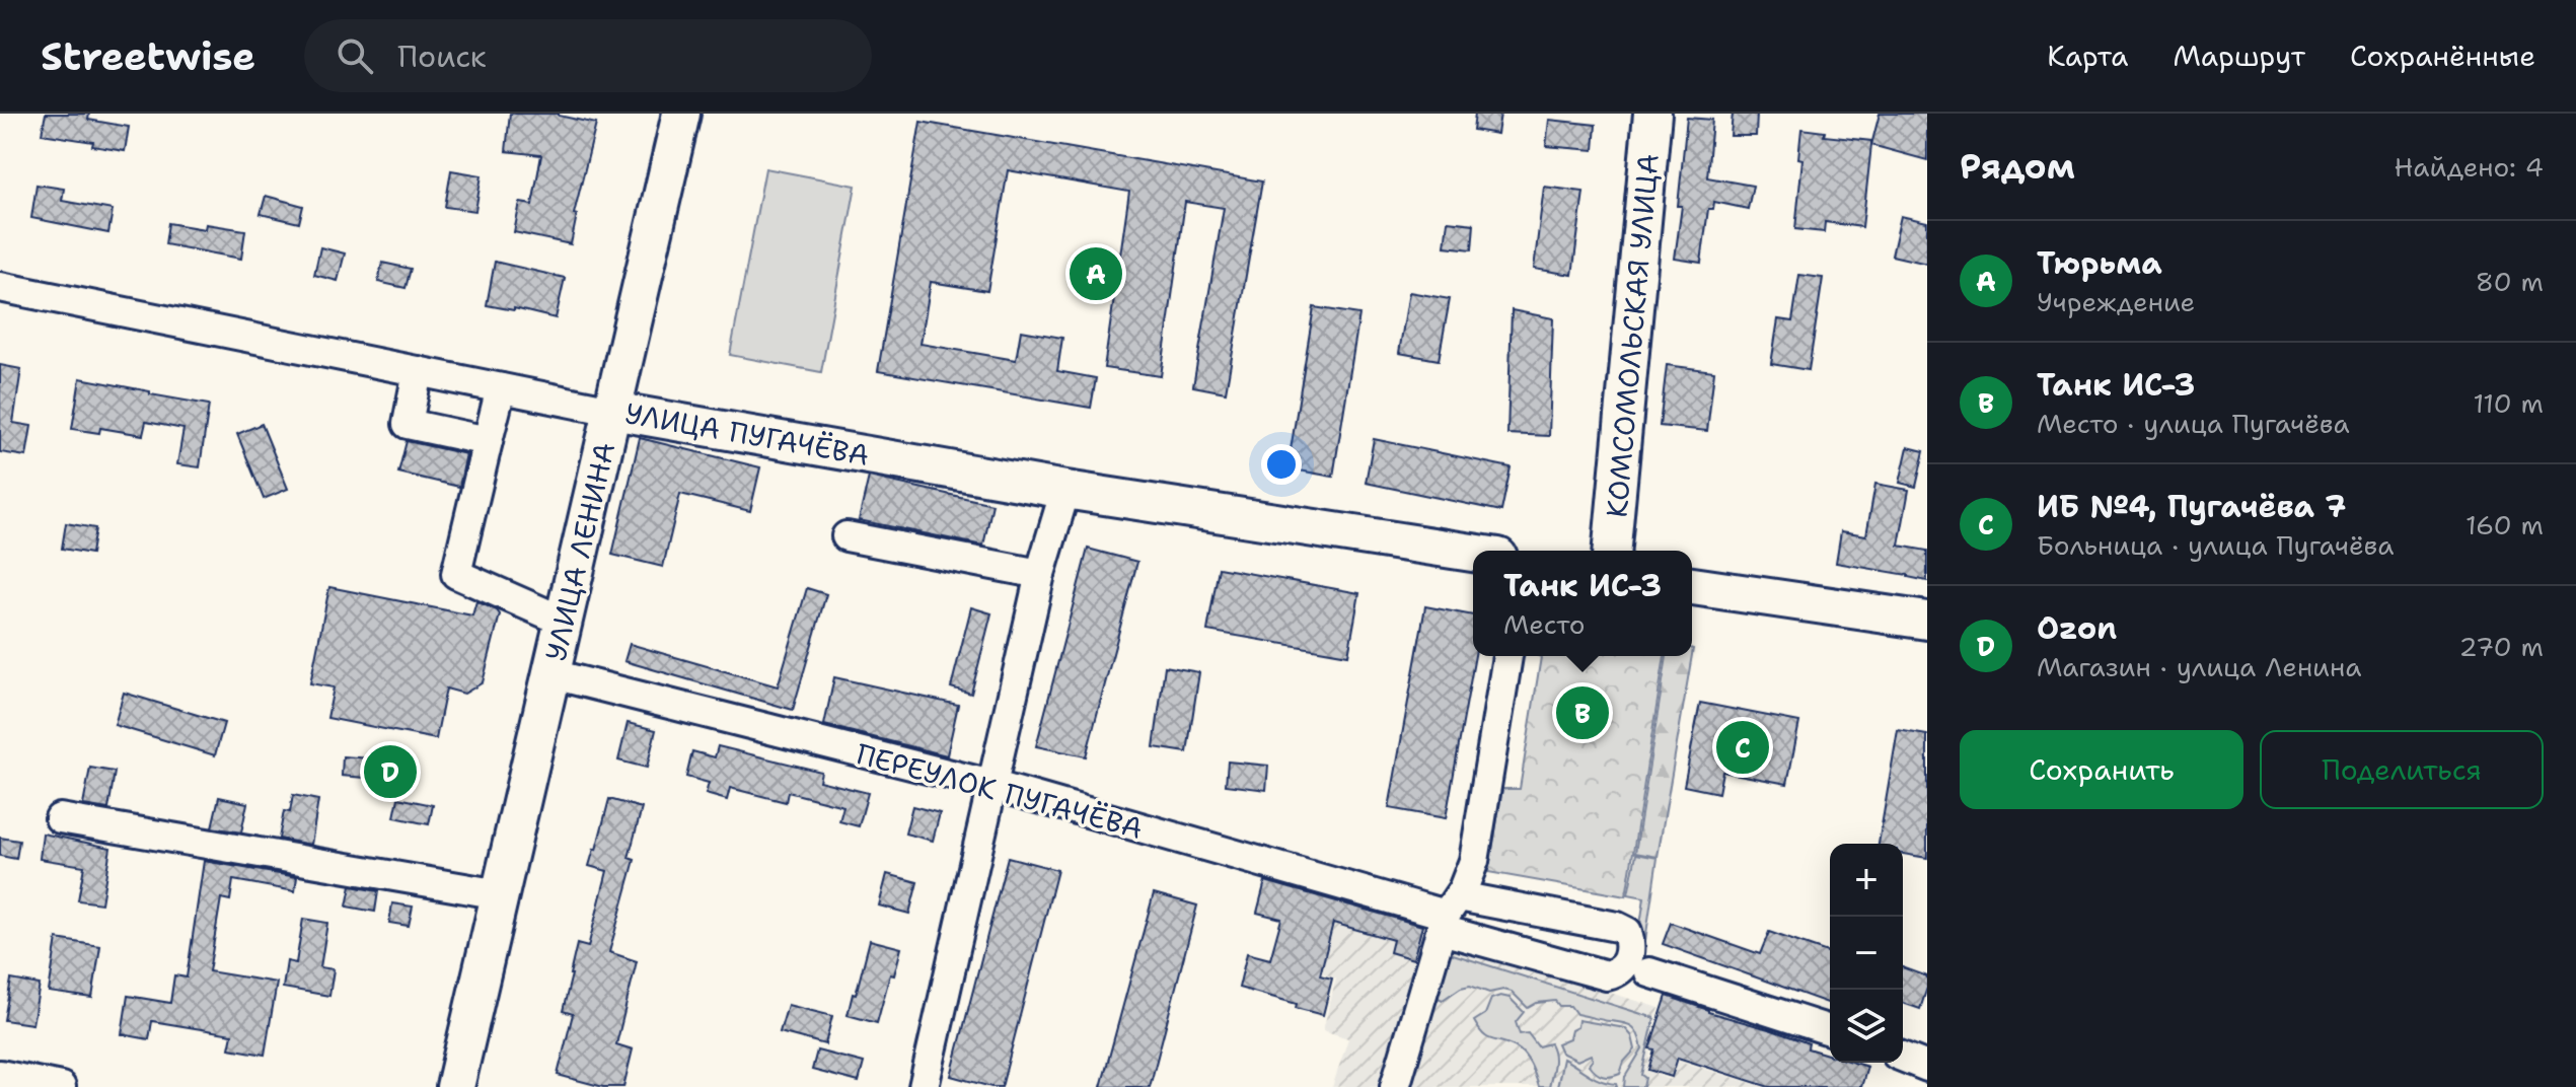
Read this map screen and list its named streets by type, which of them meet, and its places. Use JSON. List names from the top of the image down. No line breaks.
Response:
{"streets":{"main road":["КОМСОМОЛЬСКАЯ УЛИЦА","УЛИЦА ПУГАЧЁВА","УЛИЦА ЛЕНИНА"],"street":["ПЕРЕУЛОК ПУГАЧЁВА"]},"crossings":[["УЛИЦА ПУГАЧЁВА","УЛИЦА ЛЕНИНА"],["УЛИЦА ЛЕНИНА","ПЕРЕУЛОК ПУГАЧЁВА"]],"page":{"header":"Streetwise","search":"Поиск","nav":["Карта","Маршрут","Сохранённые"],"heading":["Рядом","Найдено: 4"],"list":[{"mark":"A","name":"Тюрьма","note":"Учреждение","value":"80 m"},{"mark":"B","name":"Танк ИС-3","note":"Место · улица Пугачёва","value":"110 m"},{"mark":"C","name":"ИБ №4, Пугачёва 7","note":"Больница · улица Пугачёва","value":"160 m"},{"mark":"D","name":"Ozon","note":"Магазин · улица Ленина","value":"270 m"}],"pins":["A","B","C","D"],"popup":["Танк ИС-3","Место"],"buttons":["Сохранить","Поделиться"],"map_buttons":["+","−"]}}
